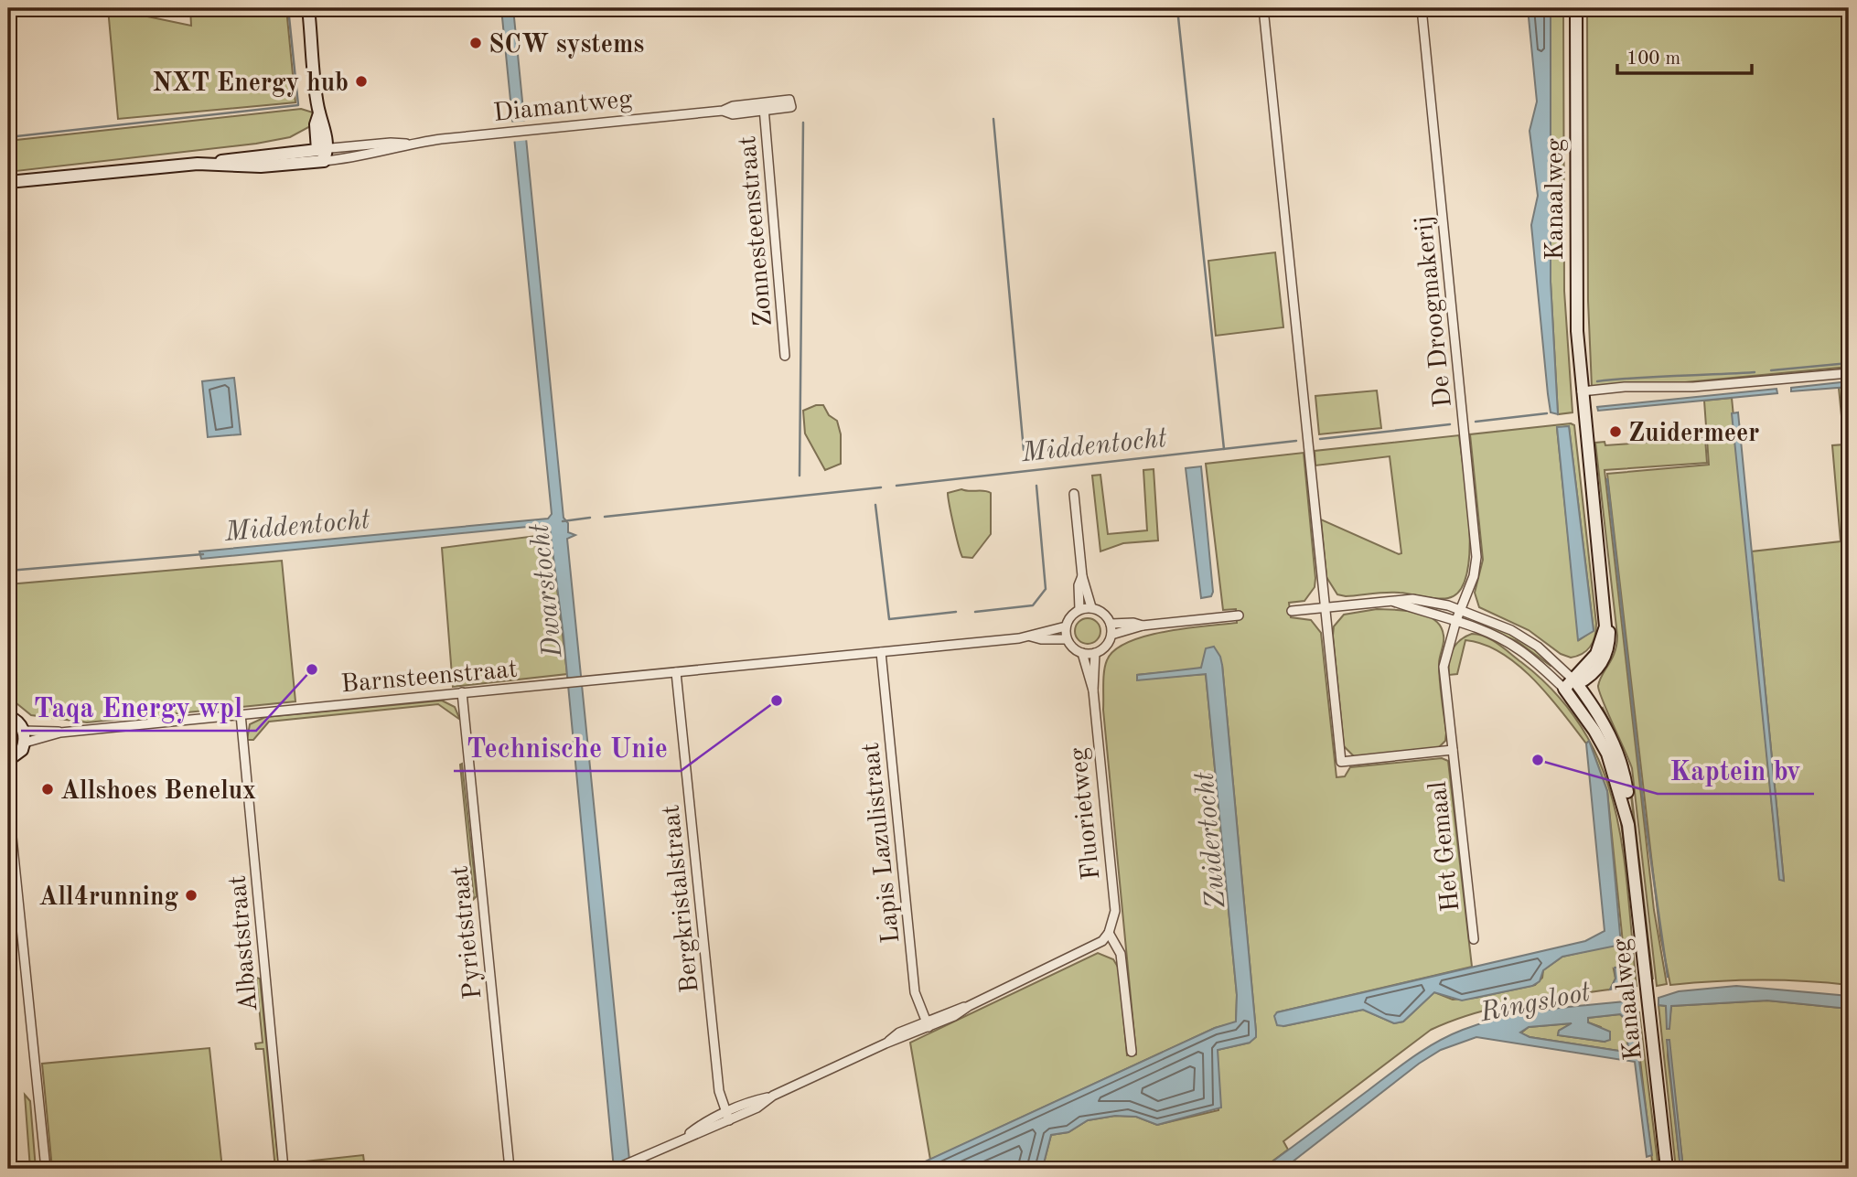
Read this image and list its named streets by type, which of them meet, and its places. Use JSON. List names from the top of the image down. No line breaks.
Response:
{"streets":{"street":["Diamantweg","Kanaalweg","Zonnesteenstraat","De Droogmakerij","Barnsteenstraat","Fluorietweg","Lapis Lazulistraat","Het Gemaal","Bergkristalstraat","Pyrietstraat","Albaststraat"]},"crossings":[["Diamantweg","Zonnesteenstraat"],["De Droogmakerij","Het Gemaal"],["Barnsteenstraat","Fluorietweg"],["Barnsteenstraat","Lapis Lazulistraat"],["Barnsteenstraat","Bergkristalstraat"],["Barnsteenstraat","Pyrietstraat"],["Barnsteenstraat","Albaststraat"]],"water":["Middentocht","Dwarstocht","Zuidertocht","Ringsloot"],"places":["SCW systems","NXT Energy hub","Zuidermeer","Taqa Energy wpl","Technische Unie","Kaptein bv","Allshoes Benelux","All4running"],"scale_bar":"100 m"}
